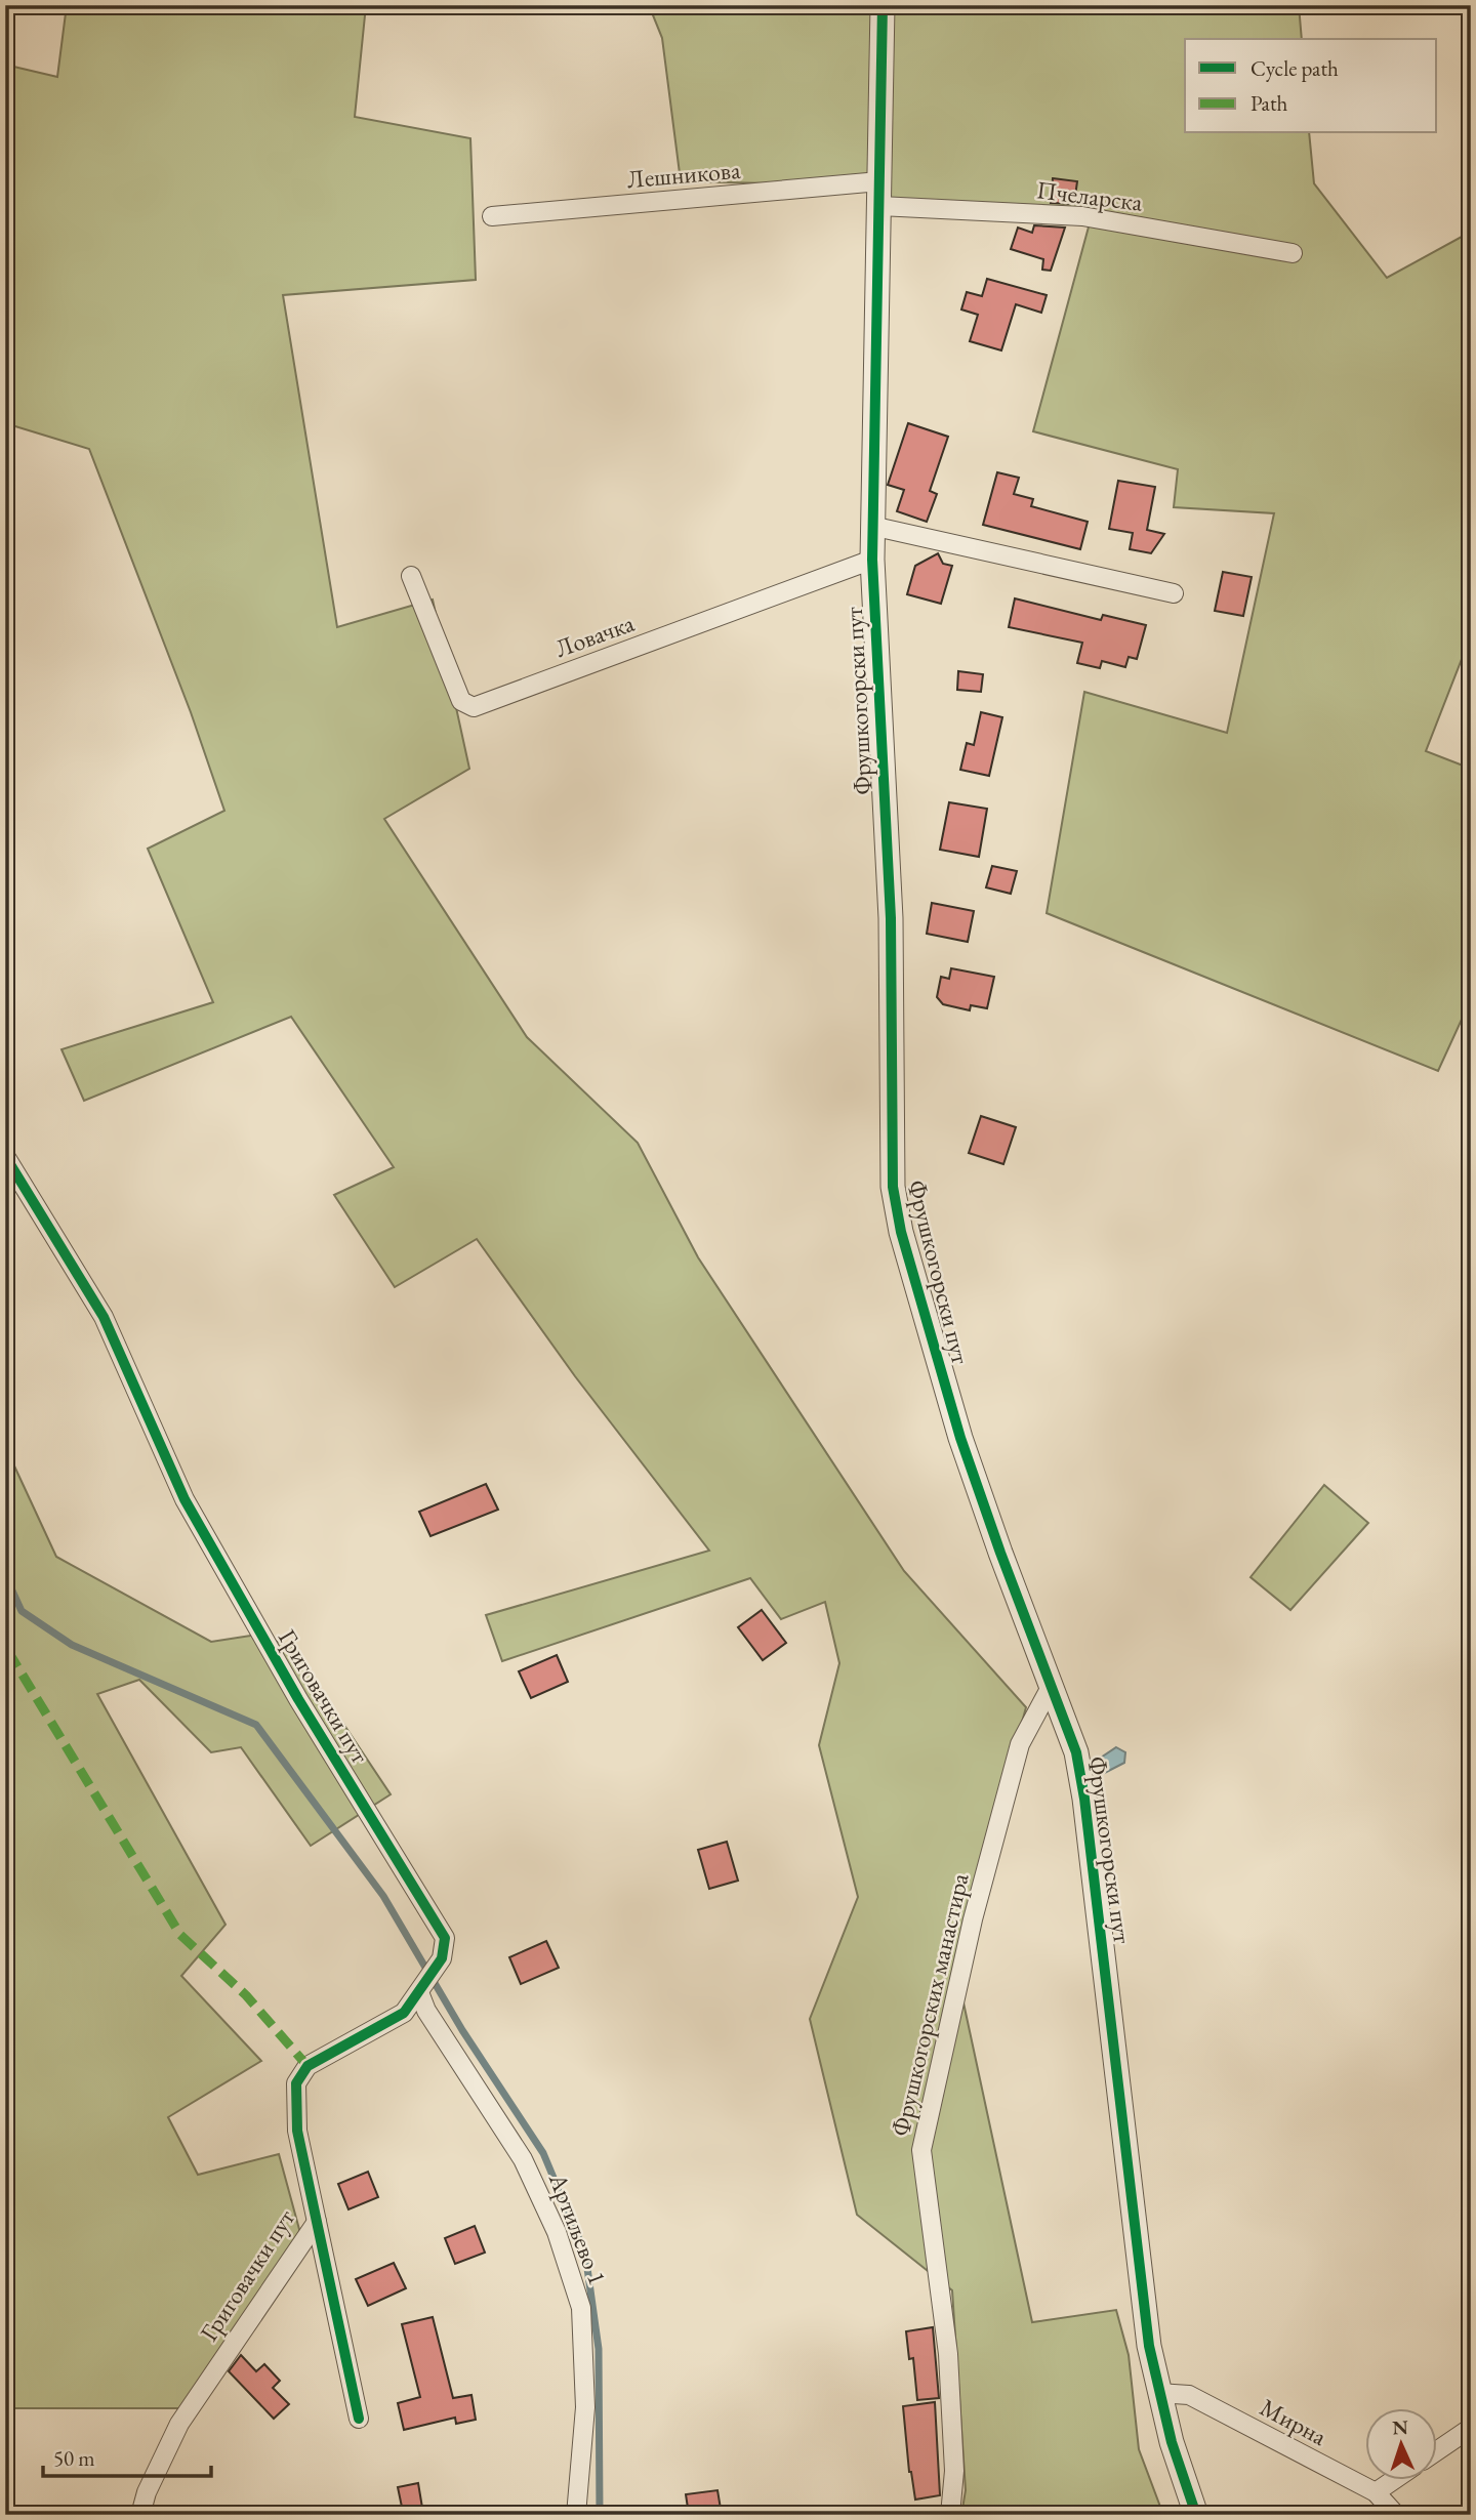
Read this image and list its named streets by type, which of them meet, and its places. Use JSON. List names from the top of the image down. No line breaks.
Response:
{"streets":{"street":["Лешникова","Пчеларска","Ловачка","Фрушкогорски пут","Григовачки пут","Фрушкогорских манастира","Артиљево 1","Мирна"]},"crossings":[["Лешникова","Фрушкогорски пут"],["Пчеларска","Фрушкогорски пут"],["Ловачка","Фрушкогорски пут"],["Фрушкогорски пут","Фрушкогорских манастира"],["Фрушкогорски пут","Мирна"],["Григовачки пут","Артиљево 1"]],"legend":["Cycle path","Path"],"scale_bar":"50 m","north":"top"}
